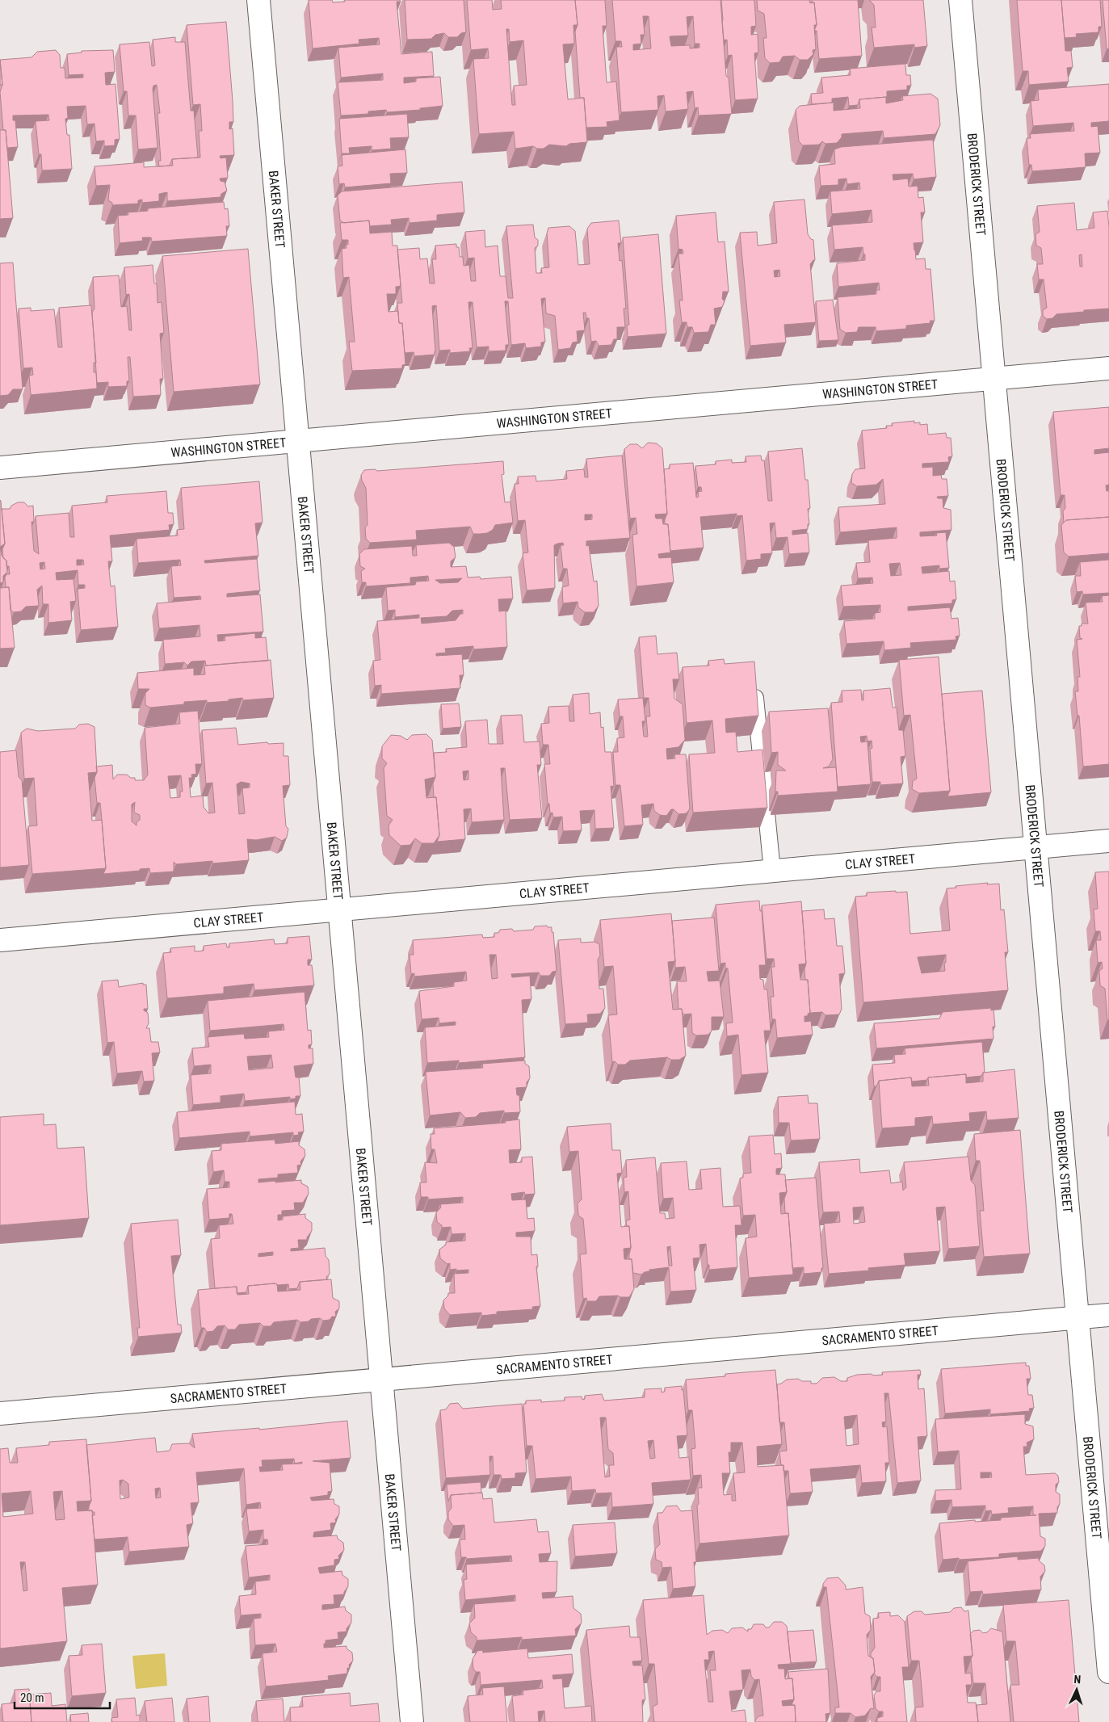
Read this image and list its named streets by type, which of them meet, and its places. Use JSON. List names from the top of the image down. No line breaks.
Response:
{"streets":{"street":["BRODERICK STREET","BAKER STREET","WASHINGTON STREET","CLAY STREET","SACRAMENTO STREET"]},"crossings":[["BRODERICK STREET","WASHINGTON STREET"],["BRODERICK STREET","CLAY STREET"],["BRODERICK STREET","SACRAMENTO STREET"],["BAKER STREET","WASHINGTON STREET"],["BAKER STREET","CLAY STREET"],["BAKER STREET","SACRAMENTO STREET"]],"scale_bar":"20 m","north":"top"}
